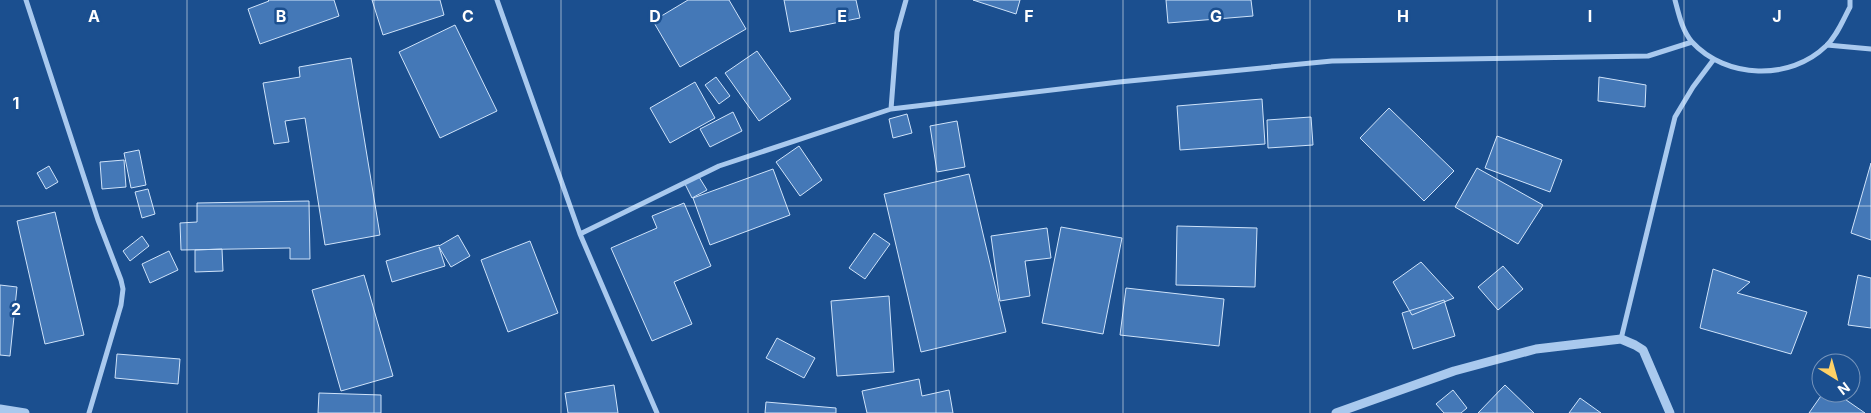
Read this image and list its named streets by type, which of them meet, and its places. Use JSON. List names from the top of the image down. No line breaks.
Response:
{"north":"bottom right","grid":{"columns":["A","B","C","D","E","F","G","H","I","J"],"rows":["1","2"]}}
